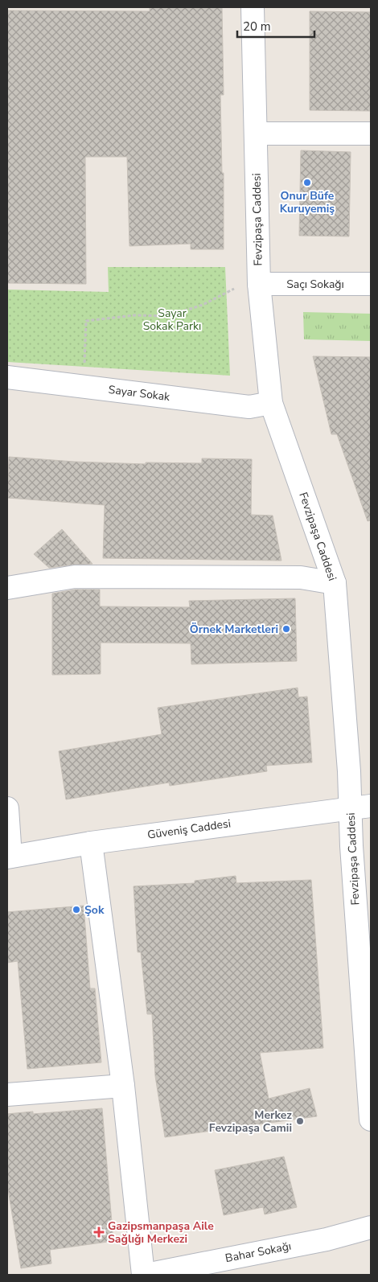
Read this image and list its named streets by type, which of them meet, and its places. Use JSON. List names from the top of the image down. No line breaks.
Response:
{"streets":{"street":["Fevzipaşa Caddesi","Saçı Sokağı","Sayar Sokak","Güveniş Caddesi","Bahar Sokağı"]},"crossings":[["Fevzipaşa Caddesi","Saçı Sokağı"],["Fevzipaşa Caddesi","Sayar Sokak"],["Fevzipaşa Caddesi","Güveniş Caddesi"]],"parks":["Sayar Sokak Parkı"],"places":{"other":["Onur Büfe Kuruyemiş","Örnek Marketleri","Şok","Merkez Fevzipaşa Camii"],"health":["Gazipsmanpaşa Aile Sağlığı Merkezi"]},"scale_bar":"20 m"}
